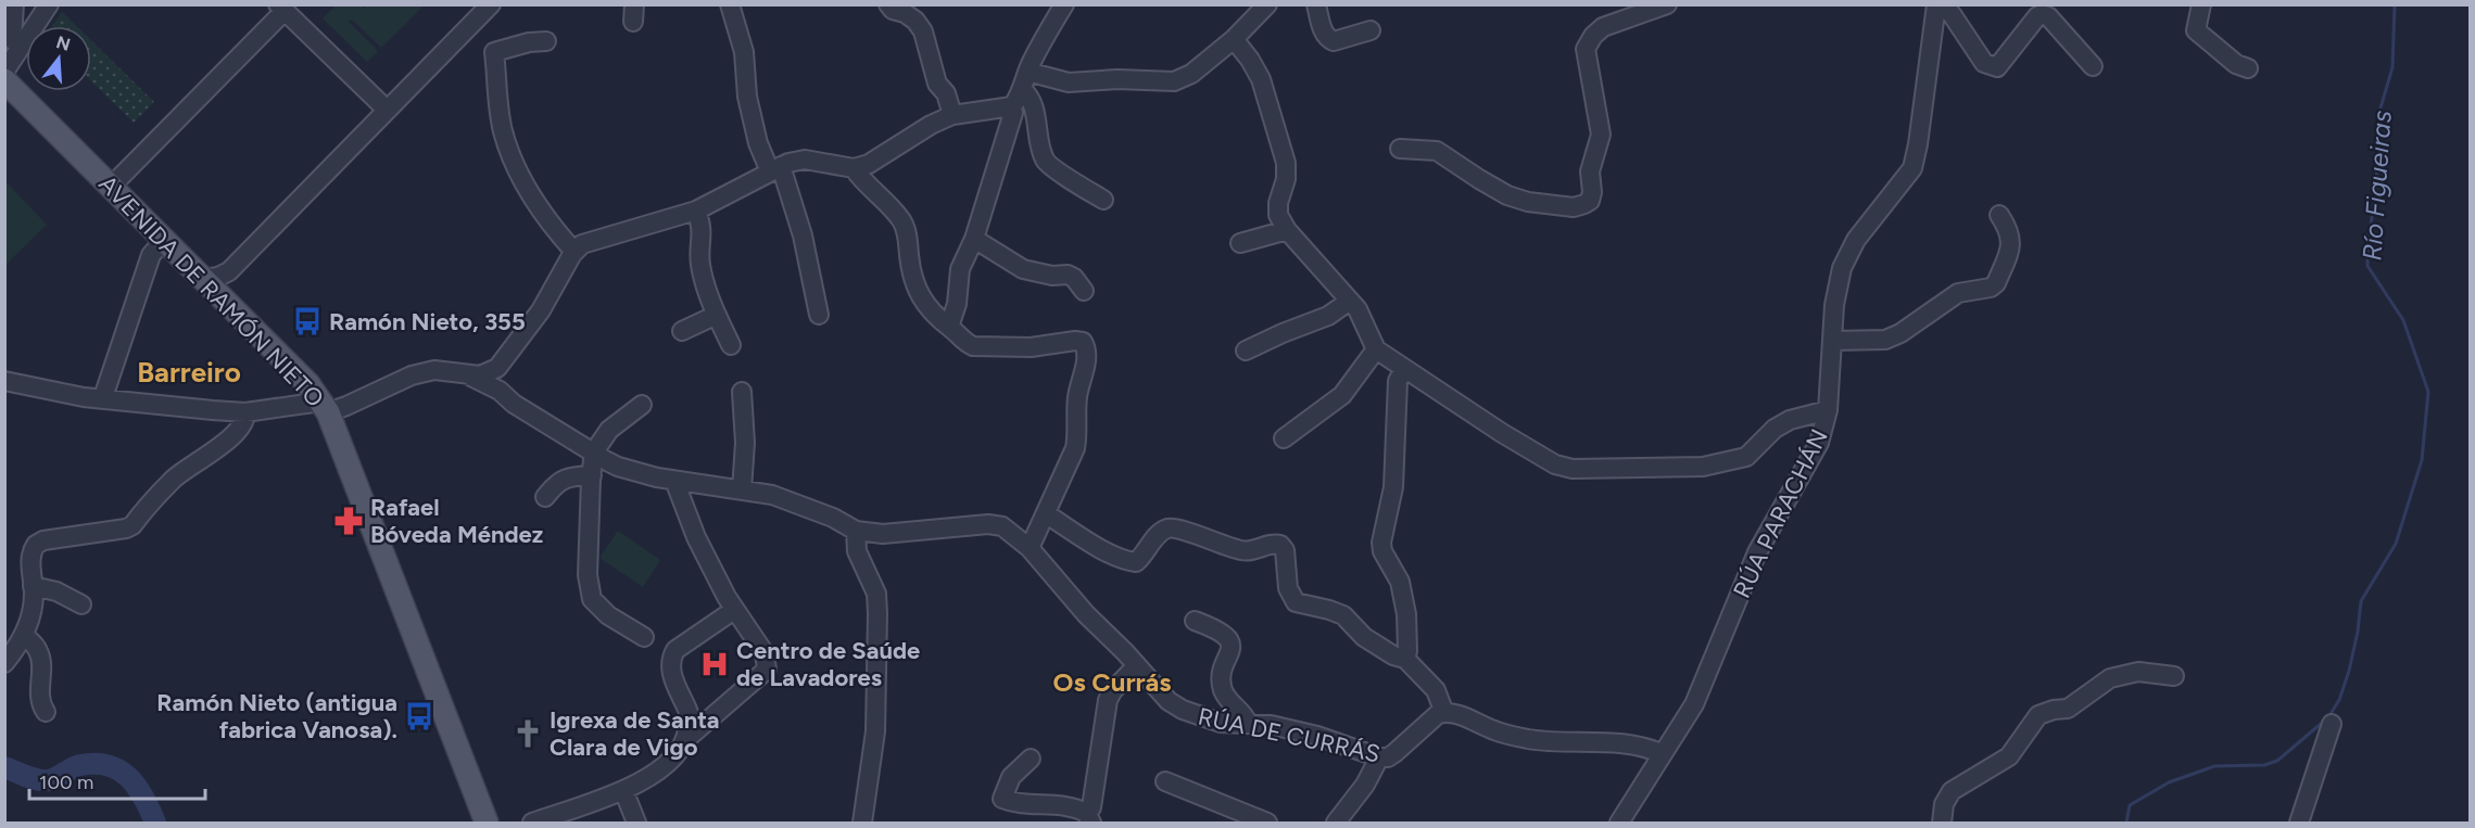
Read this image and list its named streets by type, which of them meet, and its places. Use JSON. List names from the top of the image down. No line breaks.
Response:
{"streets":{"main road":["AVENIDA DE RAMÓN NIETO"],"street":["RÚA PARACHÁN","RÚA DE CURRÁS"]},"districts":["Barreiro","Os Currás"],"water":["Río Figueiras"],"places":{"bus stop":["Ramón Nieto, 355","Ramón Nieto (antigua fabrica Vanosa)."],"pharmacy":["Rafael Bóveda Méndez"],"hospital":["Centro de Saúde de Lavadores"],"church":["Igrexa de Santa Clara de Vigo"]},"scale_bar":"100 m","north":"top"}
